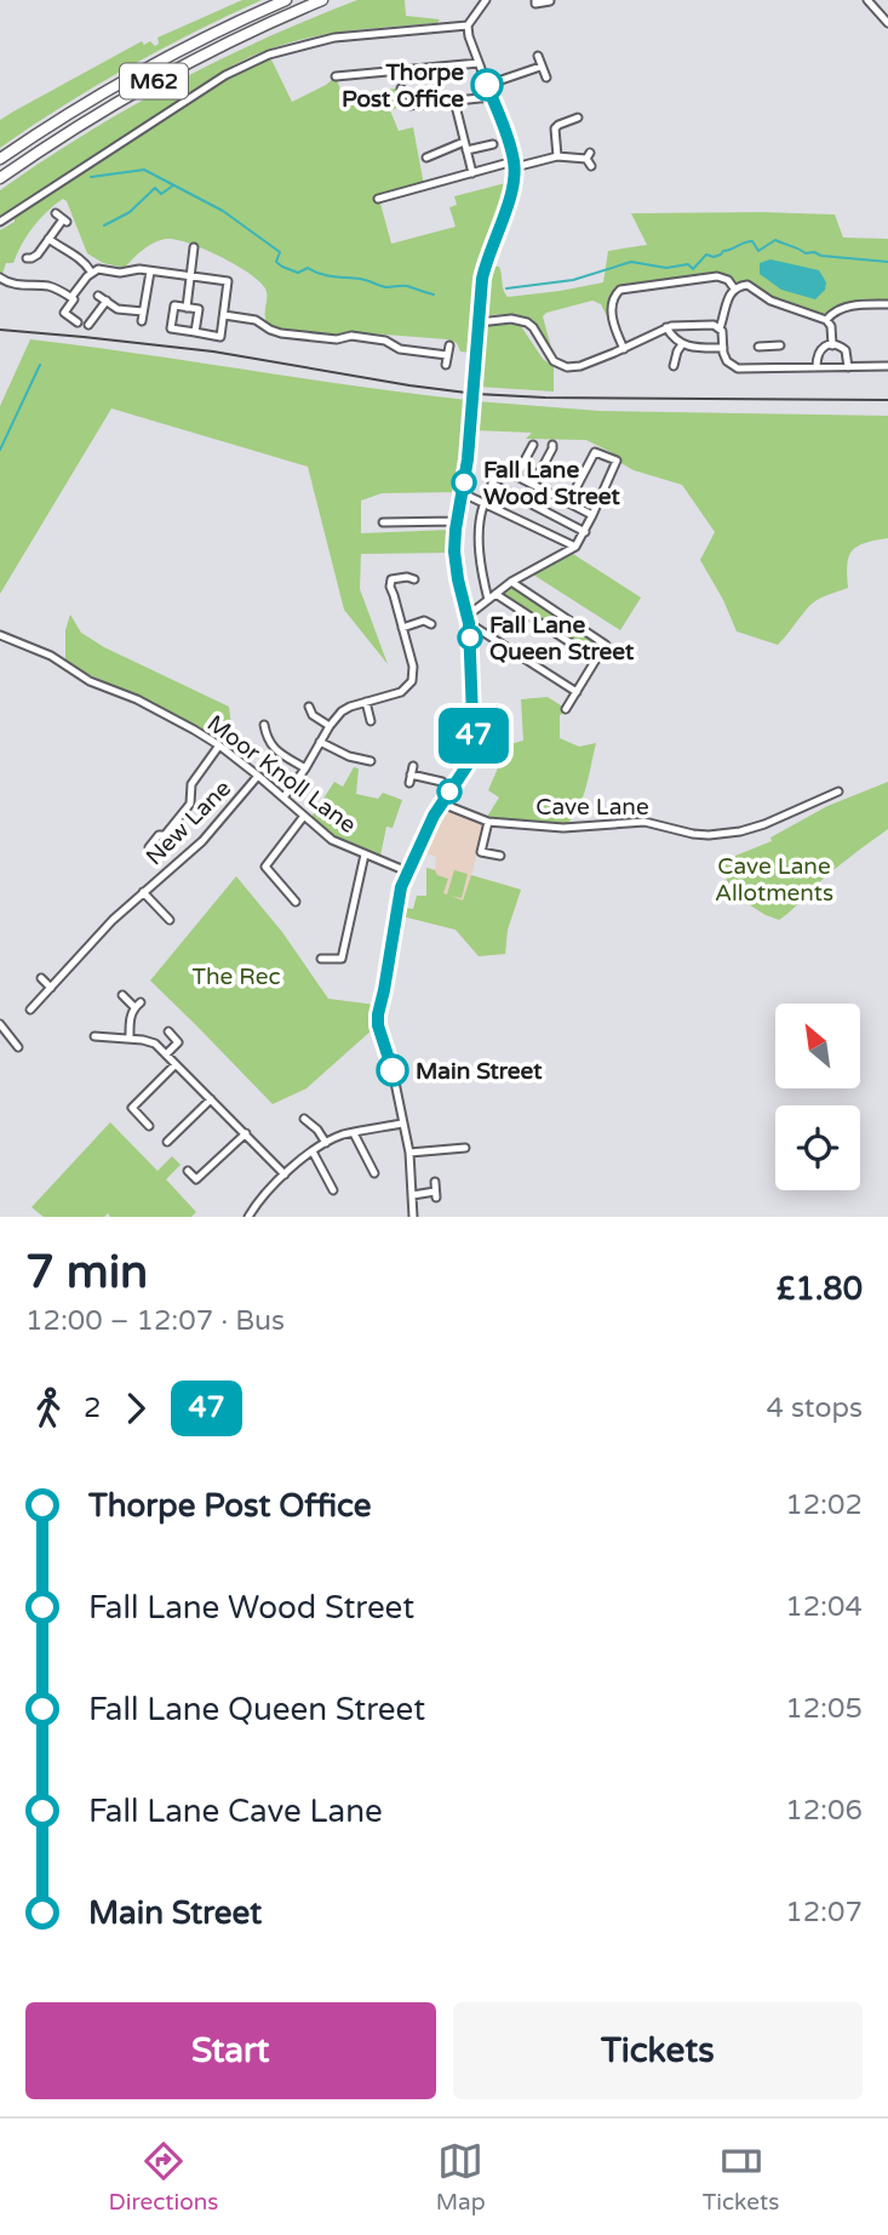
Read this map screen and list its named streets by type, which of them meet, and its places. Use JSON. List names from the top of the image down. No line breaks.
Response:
{"streets":{"highway":["M62"],"street":["Moor Knoll Lane","Cave Lane","New Lane"]},"crossings":[["Moor Knoll Lane","New Lane"]],"parks":["Cave Lane Allotments","The Rec"],"places":["Thorpe Post Office","Fall Lane Wood Street","Fall Lane Queen Street","Main Street"],"lines":["bus line 47"],"north":"top left","page":{"on_map":"47","heading":["7 min","12:00 – 12:07 · Bus","£1.80"],"legs":["2","47","4 stops"],"list":[{"name":"Thorpe Post Office","value":"12:02"},{"name":"Fall Lane Wood Street","value":"12:04"},{"name":"Fall Lane Queen Street","value":"12:05"},{"name":"Fall Lane Cave Lane","value":"12:06"},{"name":"Main Street","value":"12:07"}],"buttons":["Start","Tickets"],"tabs":["Directions","Map","Tickets"]}}
